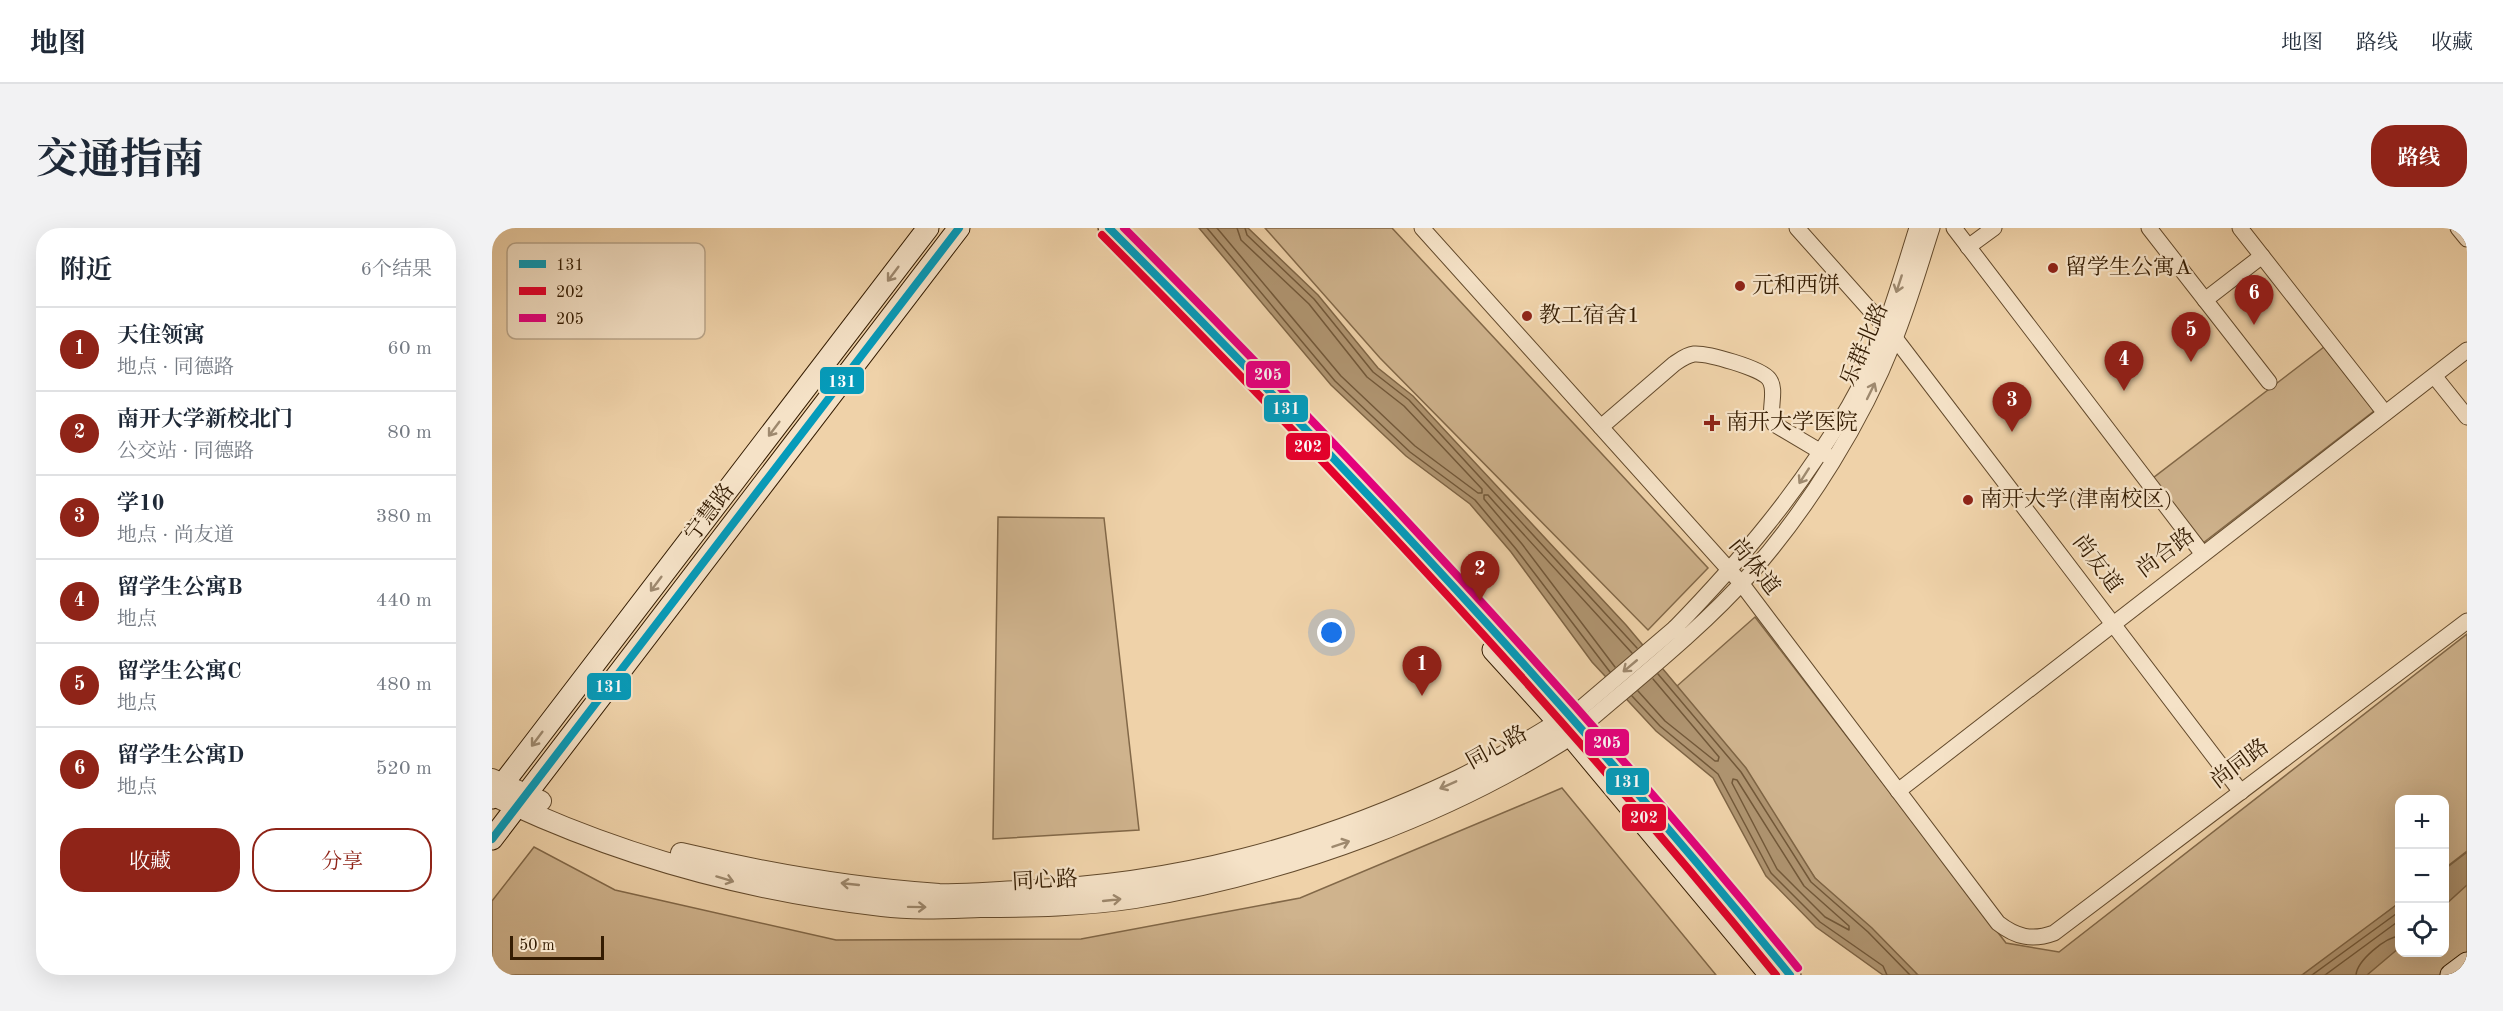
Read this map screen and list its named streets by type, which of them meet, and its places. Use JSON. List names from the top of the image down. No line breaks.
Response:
{"streets":{"main road":["宁慧路"],"street":["乐群北路","尚合路","尚友道","尚体道","同心路","尚同路"]},"crossings":[["乐群北路","尚友道"],["乐群北路","尚体道"],["乐群北路","同心路"],["宁慧路","同心路"],["尚合路","尚友道"],["尚合路","尚体道"],["尚友道","尚同路"],["尚体道","尚同路"]],"places":{"other":["留学生公寓A","元和西饼","教工宿舍1","南开大学(津南校区)"],"health":["南开大学医院"]},"lines":["transit line 131","transit line 205","transit line 202"],"legend":["131","202","205"],"scale_bar":"50 m","page":{"header":"地图","nav":["地图","路线","收藏"],"title":"交通指南","buttons":["路线",["收藏","分享"]],"heading":["附近","6个结果"],"pins":["6","5","4","3","2","1"],"list":[{"mark":"1","name":"天住领寓","note":"地点 · 同德路","value":"60 m"},{"mark":"2","name":"南开大学新校北门","note":"公交站 · 同德路","value":"80 m"},{"mark":"3","name":"学10","note":"地点 · 尚友道","value":"380 m"},{"mark":"4","name":"留学生公寓B","note":"地点","value":"440 m"},{"mark":"5","name":"留学生公寓C","note":"地点","value":"480 m"},{"mark":"6","name":"留学生公寓D","note":"地点","value":"520 m"}],"map_buttons":["+","−"],"scale":"50 m"}}
